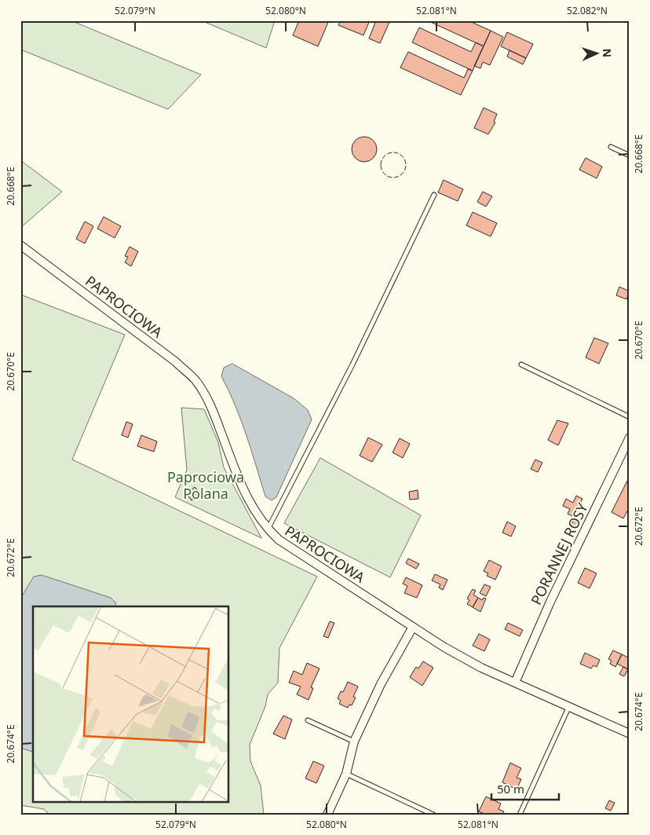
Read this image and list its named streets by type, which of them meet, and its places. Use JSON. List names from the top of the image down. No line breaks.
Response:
{"streets":{"street":["PAPROCIOWA","PORANNEJ ROSY"]},"crossings":[["PAPROCIOWA","PORANNEJ ROSY"]],"parks":["Paprociowa Polana"],"scale_bar":"50 m","north":"right","coordinates":["52.079°N","52.080°N","52.081°N","52.082°N","20.668°E","20.670°E","20.672°E","20.674°E"]}
